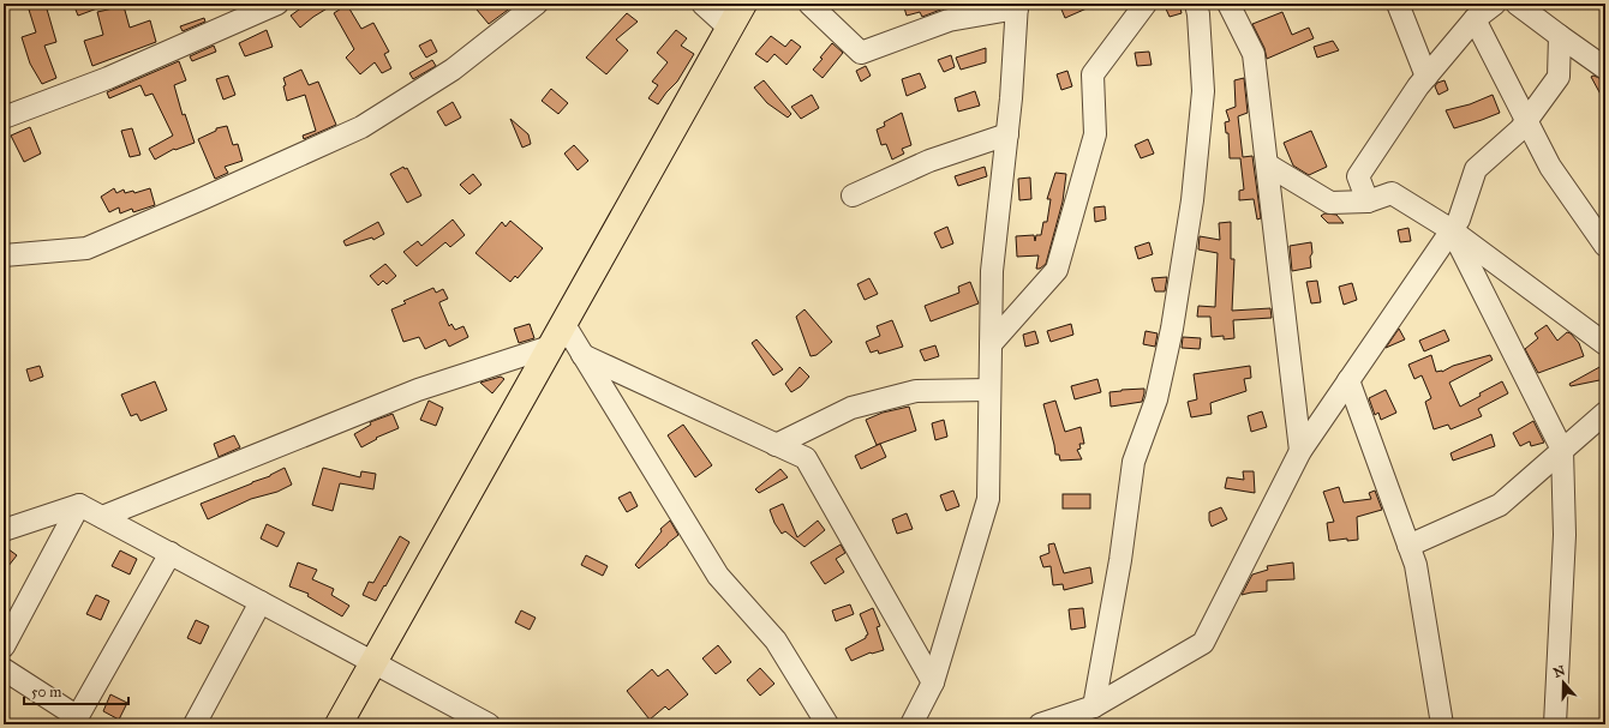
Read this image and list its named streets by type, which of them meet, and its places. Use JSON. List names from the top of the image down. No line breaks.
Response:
{"scale_bar":"50 m","north":"top"}
